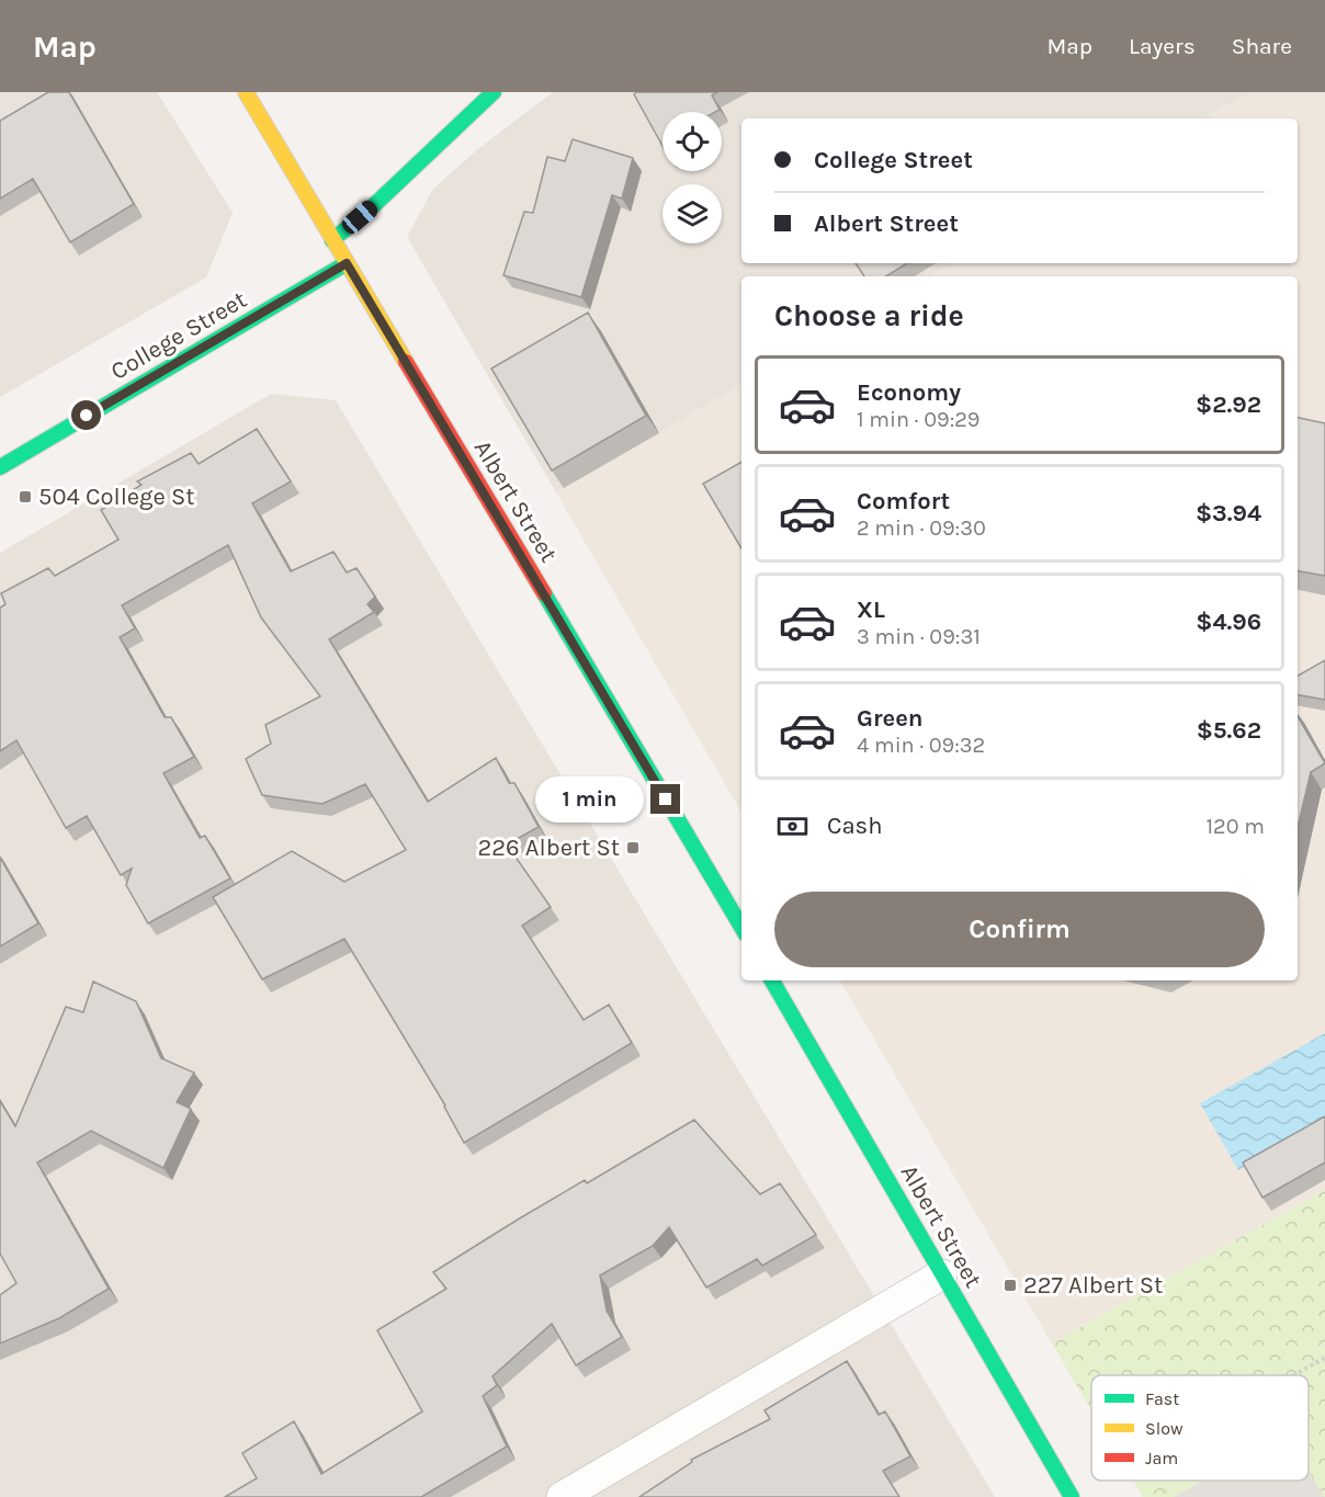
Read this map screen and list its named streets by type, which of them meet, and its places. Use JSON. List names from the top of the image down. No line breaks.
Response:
{"streets":{"main road":["College Street","Albert Street"]},"crossings":[["College Street","Albert Street"]],"places":{"transit":["504 College St","226 Albert St","227 Albert St"]},"legend":["Fast","Slow","Jam"],"page":{"header":"Map","nav":["Map","Layers","Share"],"banner":["College Street","Albert Street"],"heading":"Choose a ride","list":[{"name":"Economy","note":"1 min · 09:29","value":"$2.92"},{"name":"Comfort","note":"2 min · 09:30","value":"$3.94"},{"name":"XL","note":"3 min · 09:31","value":"$4.96"},{"name":"Green","note":"4 min · 09:32","value":"$5.62"}],"bubble":"1 min","pay":["Cash","120 m"],"buttons":"Confirm"}}
